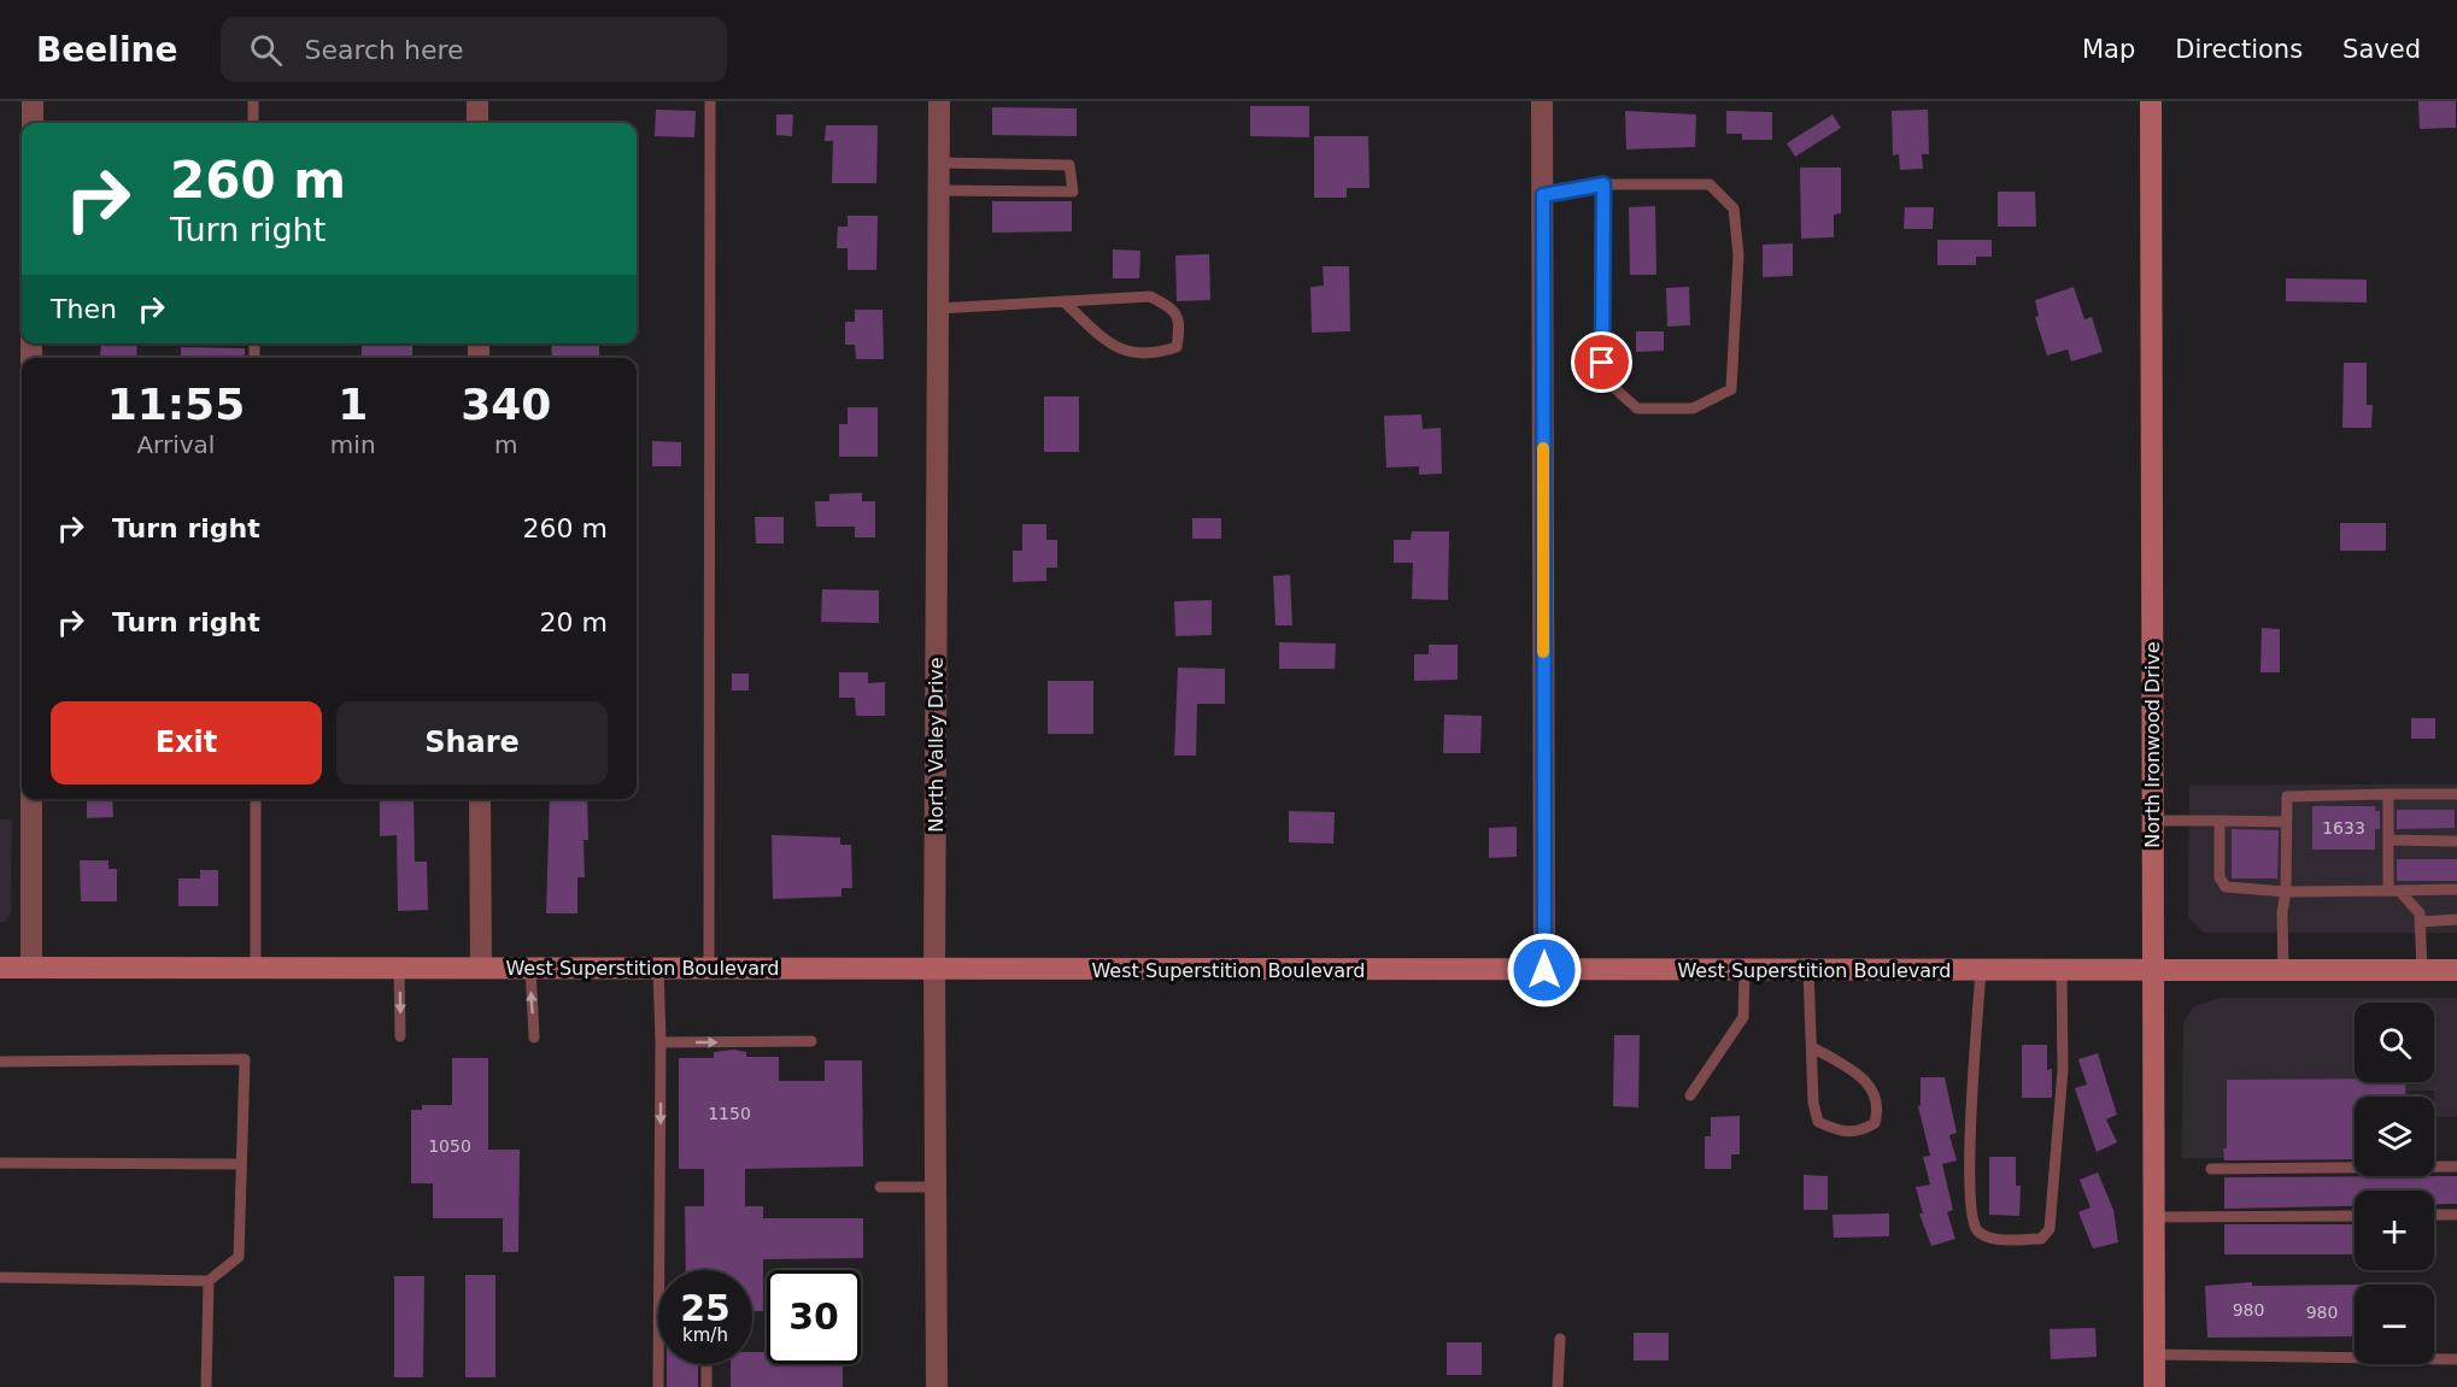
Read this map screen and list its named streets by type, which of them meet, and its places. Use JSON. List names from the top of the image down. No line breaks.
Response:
{"streets":{"main road":["North Ironwood Drive","West Superstition Boulevard"],"street":["North Valley Drive"]},"crossings":[["North Valley Drive","West Superstition Boulevard"],["North Ironwood Drive","West Superstition Boulevard"]],"house_numbers":["1633","1150","1050","980","980"],"page":{"header":"Beeline","search":"Search here","nav":["Map","Directions","Saved"],"turn":["260 m","Turn right"],"then":"Then","eta":["11:55","Arrival","1","min","340","m"],"list":[{"name":"Turn right","value":"260 m"},{"name":"Turn right","value":"20 m"}],"buttons":["Exit","Share"],"map_buttons":["+","−"],"speed":"25 km/h","limit":"30"}}
